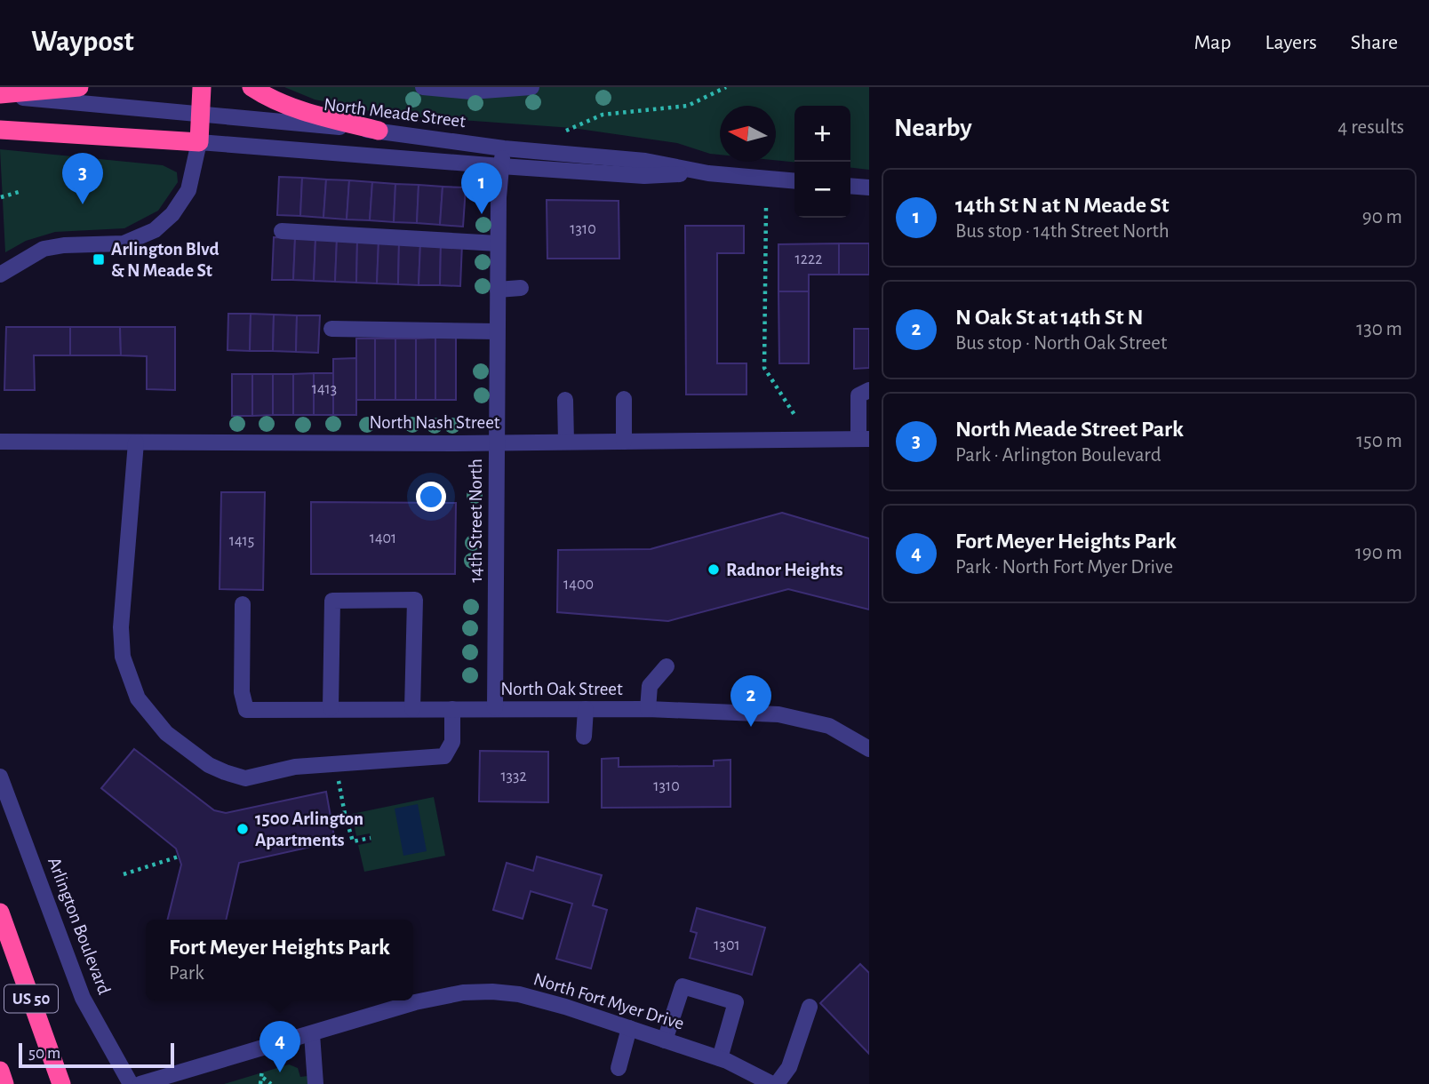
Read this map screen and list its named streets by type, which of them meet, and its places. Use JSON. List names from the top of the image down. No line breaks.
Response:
{"streets":{"highway":["North Meade Street","US 50"],"street":["North Nash Street","14th Street North","North Oak Street","Arlington Boulevard","North Fort Myer Drive"]},"crossings":[["North Meade Street","14th Street North"],["North Nash Street","14th Street North"],["14th Street North","North Oak Street"]],"places":{"transit":["Arlington Blvd & N Meade St"],"other":["Radnor Heights","1500 Arlington Apartments"]},"house_numbers":["1310","1222","1413","1401","1415","1400","1332","1310","1301"],"scale_bar":"50 m","north":"left","page":{"header":"Waypost","nav":["Map","Layers","Share"],"heading":["Nearby","4 results"],"map_buttons":["+","−"],"pins":["3","1","2","4"],"list":[{"mark":"1","name":"14th St N at N Meade St","note":"Bus stop · 14th Street North","value":"90 m"},{"mark":"2","name":"N Oak St at 14th St N","note":"Bus stop · North Oak Street","value":"130 m"},{"mark":"3","name":"North Meade Street Park","note":"Park · Arlington Boulevard","value":"150 m"},{"mark":"4","name":"Fort Meyer Heights Park","note":"Park · North Fort Myer Drive","value":"190 m"}],"popup":["Fort Meyer Heights Park","Park"],"scale":"50 m"}}
